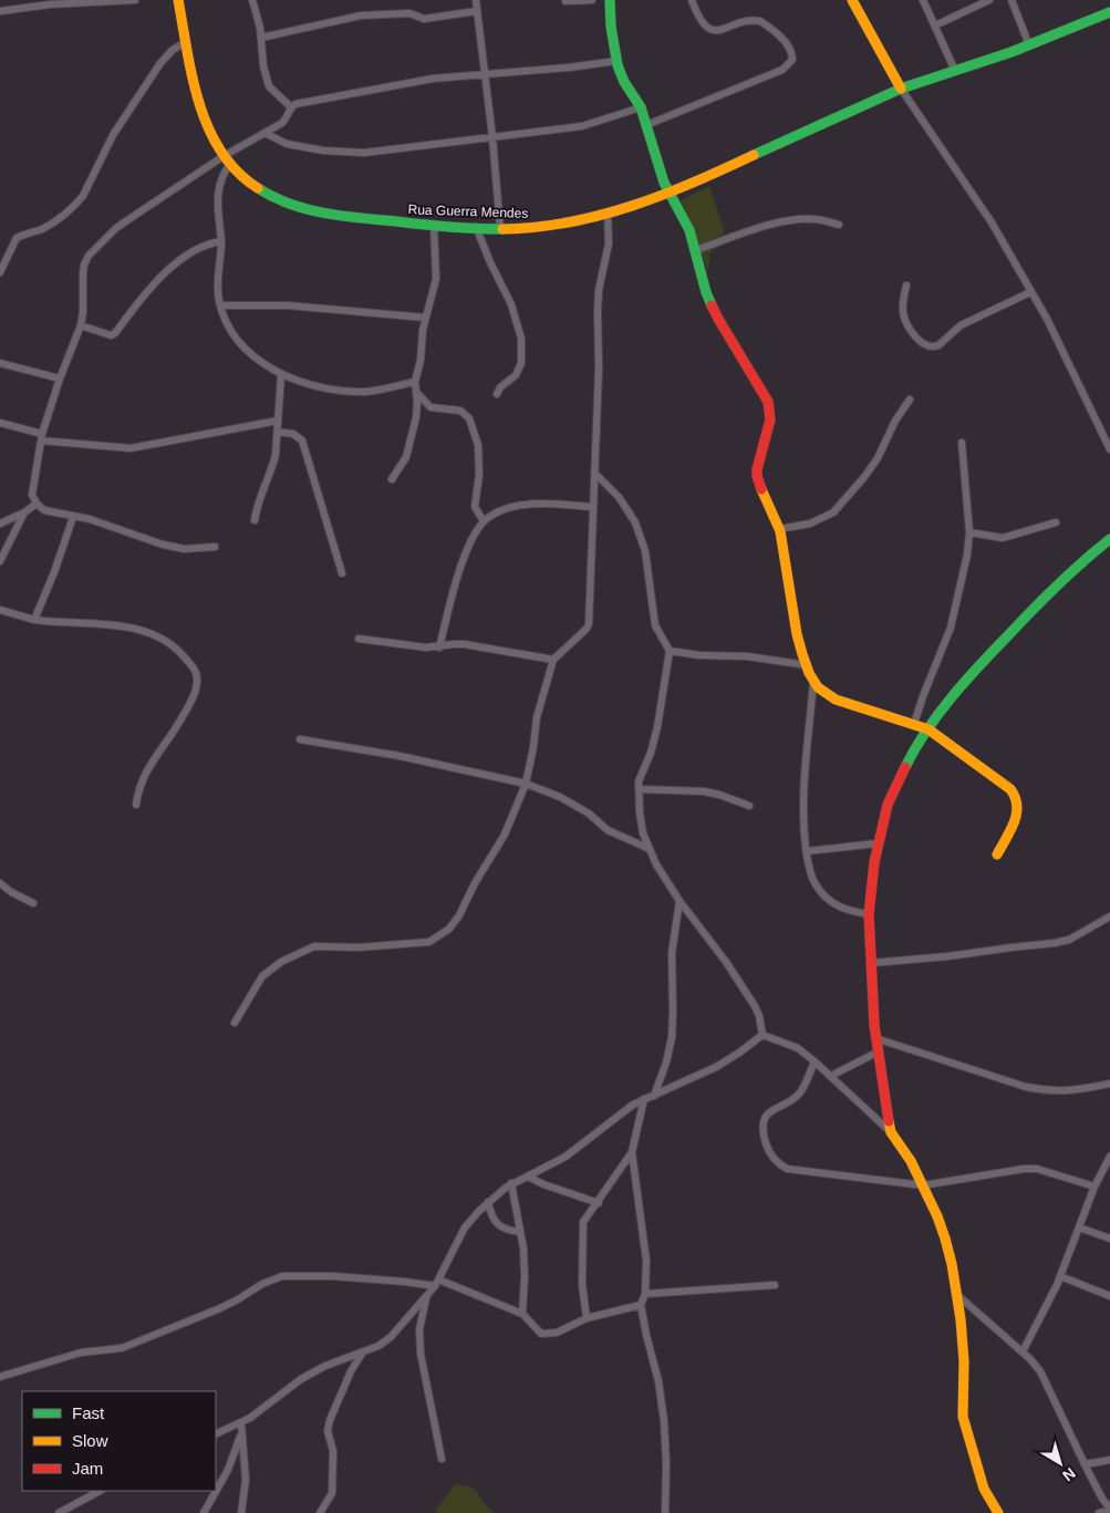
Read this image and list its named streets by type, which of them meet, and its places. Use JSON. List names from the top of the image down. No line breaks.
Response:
{"streets":{"street":["Rua Guerra Mendes"]},"legend":["Fast","Slow","Jam"],"north":"bottom right"}
